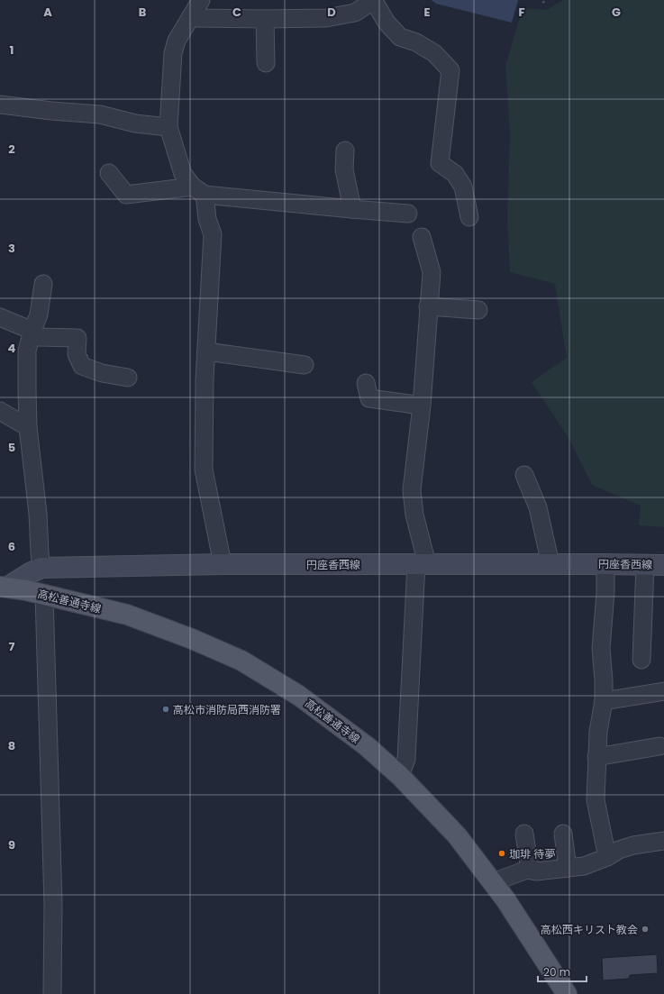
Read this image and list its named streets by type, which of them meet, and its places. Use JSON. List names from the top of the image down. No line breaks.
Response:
{"streets":{"main road":["円座香西線","高松善通寺線"]},"crossings":[["円座香西線","高松善通寺線"]],"places":["高松市消防局西消防署","珈琲 待夢","高松西キリスト教会"],"scale_bar":"20 m","grid":{"columns":["A","B","C","D","E","F","G"],"rows":["1","2","3","4","5","6","7","8","9"]}}
